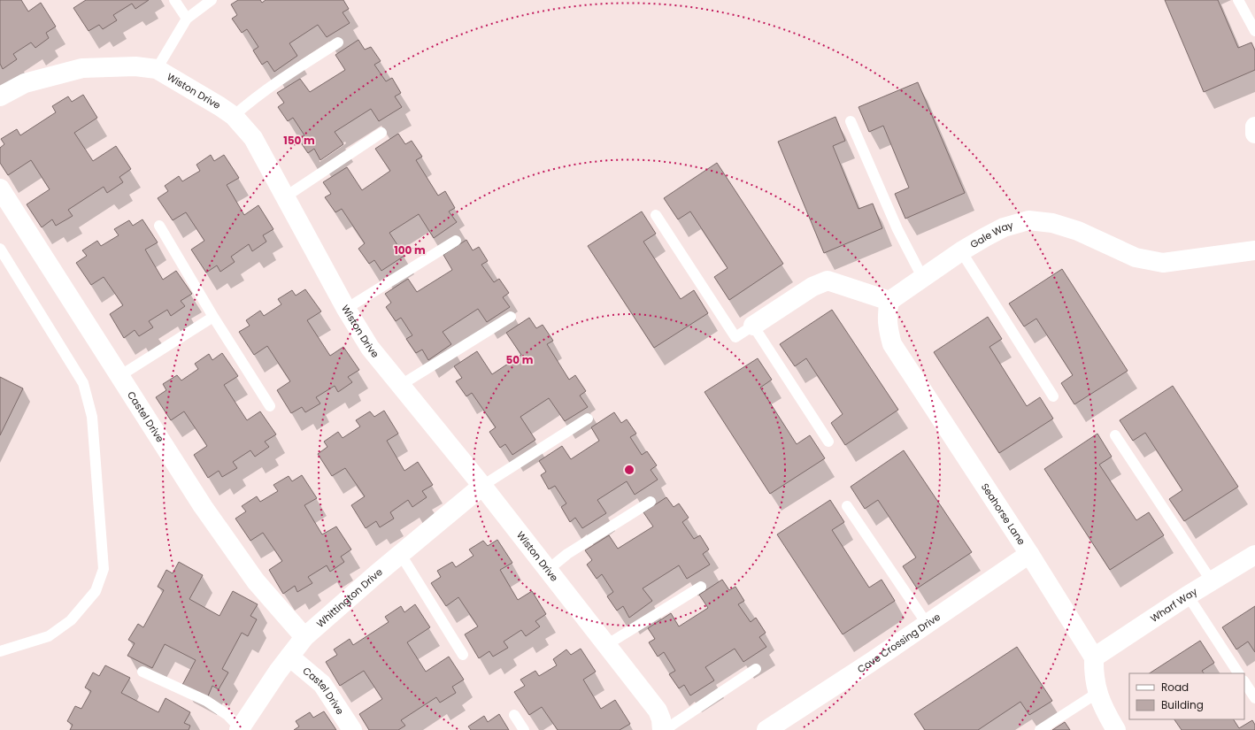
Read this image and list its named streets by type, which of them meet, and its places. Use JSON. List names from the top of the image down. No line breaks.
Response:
{"streets":{"street":["Wiston Drive","Gale Way","Castel Drive","Seahorse Lane","Whittington Drive","Wharf Way","Cove Crossing Drive"]},"crossings":[["Wiston Drive","Whittington Drive"],["Gale Way","Seahorse Lane"],["Castel Drive","Whittington Drive"],["Seahorse Lane","Wharf Way"],["Seahorse Lane","Cove Crossing Drive"]],"legend":["Road","Building"],"rings":["150 m","100 m","50 m"]}
